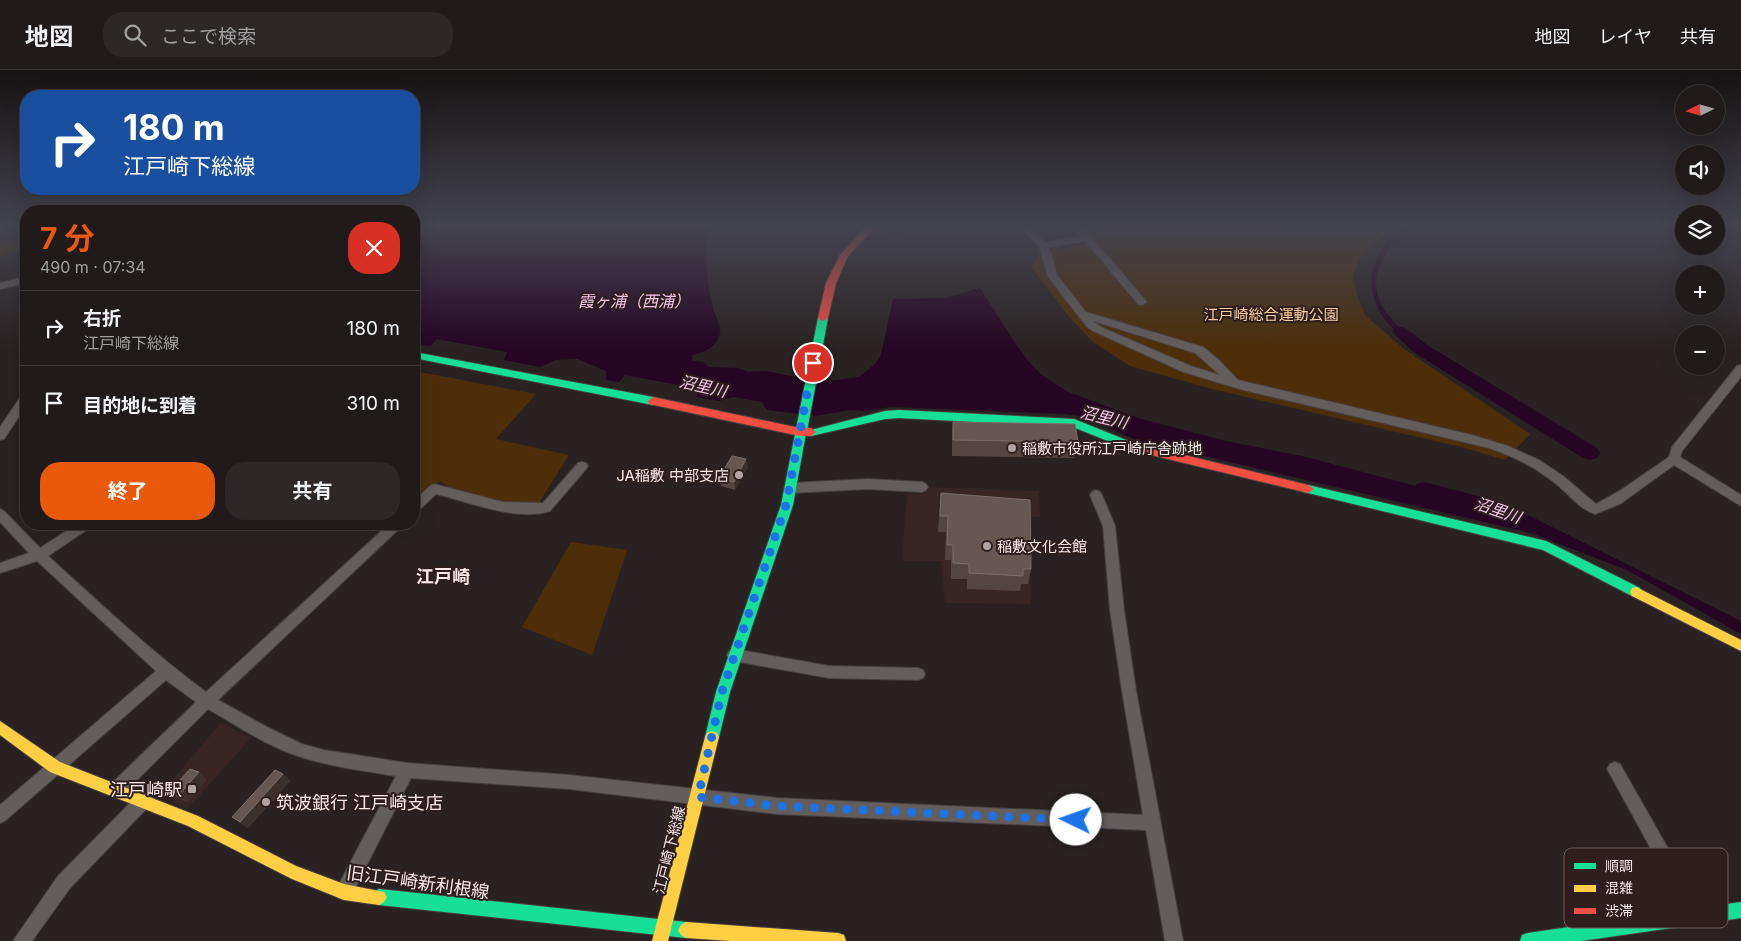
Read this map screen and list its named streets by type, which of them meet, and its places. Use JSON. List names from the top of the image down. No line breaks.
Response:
{"streets":{"street":["江戸崎下総線","旧江戸崎新利根線"]},"crossings":[["江戸崎下総線","旧江戸崎新利根線"]],"districts":["江戸崎"],"water":["霞ヶ浦（西浦）","沼里川"],"parks":["江戸崎総合運動公園"],"places":{"other":["稲敷市役所江戸崎庁舎跡地","JA稲敷 中部支店","稲敷文化会館","筑波銀行 江戸崎支店"],"transit":["江戸崎駅"]},"legend":["順調","混雑","渋滞"],"north":"left","page":{"header":"地図","search":"ここで検索","nav":["地図","レイヤ","共有"],"map_buttons":["+","−"],"turn":["180 m","江戸崎下総線"],"heading":["7 分","490 m · 07:34"],"list":[{"name":"右折","note":"江戸崎下総線","value":"180 m"},{"name":"目的地に到着","value":"310 m"}],"buttons":["終了","共有"]}}
